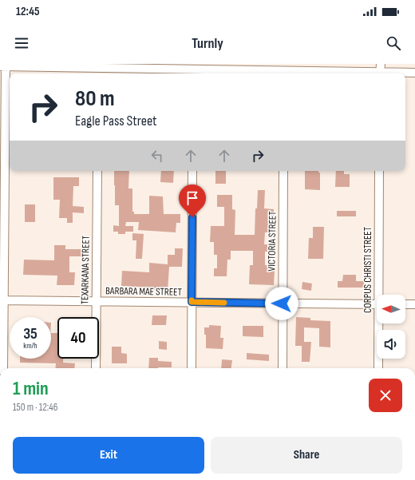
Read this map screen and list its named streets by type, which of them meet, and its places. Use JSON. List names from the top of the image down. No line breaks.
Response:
{"streets":{"street":["VICTORIA STREET","TEXARKANA STREET","CORPUS CHRISTI STREET","BARBARA MAE STREET"]},"crossings":[["VICTORIA STREET","BARBARA MAE STREET"],["TEXARKANA STREET","BARBARA MAE STREET"]],"north":"left","page":{"status":"12:45","header":"Turnly","turn":["80 m","Eagle Pass Street"],"speed":"35 km/h","limit":"40","heading":["1 min","150 m · 12:46"],"buttons":["Exit","Share"]}}
